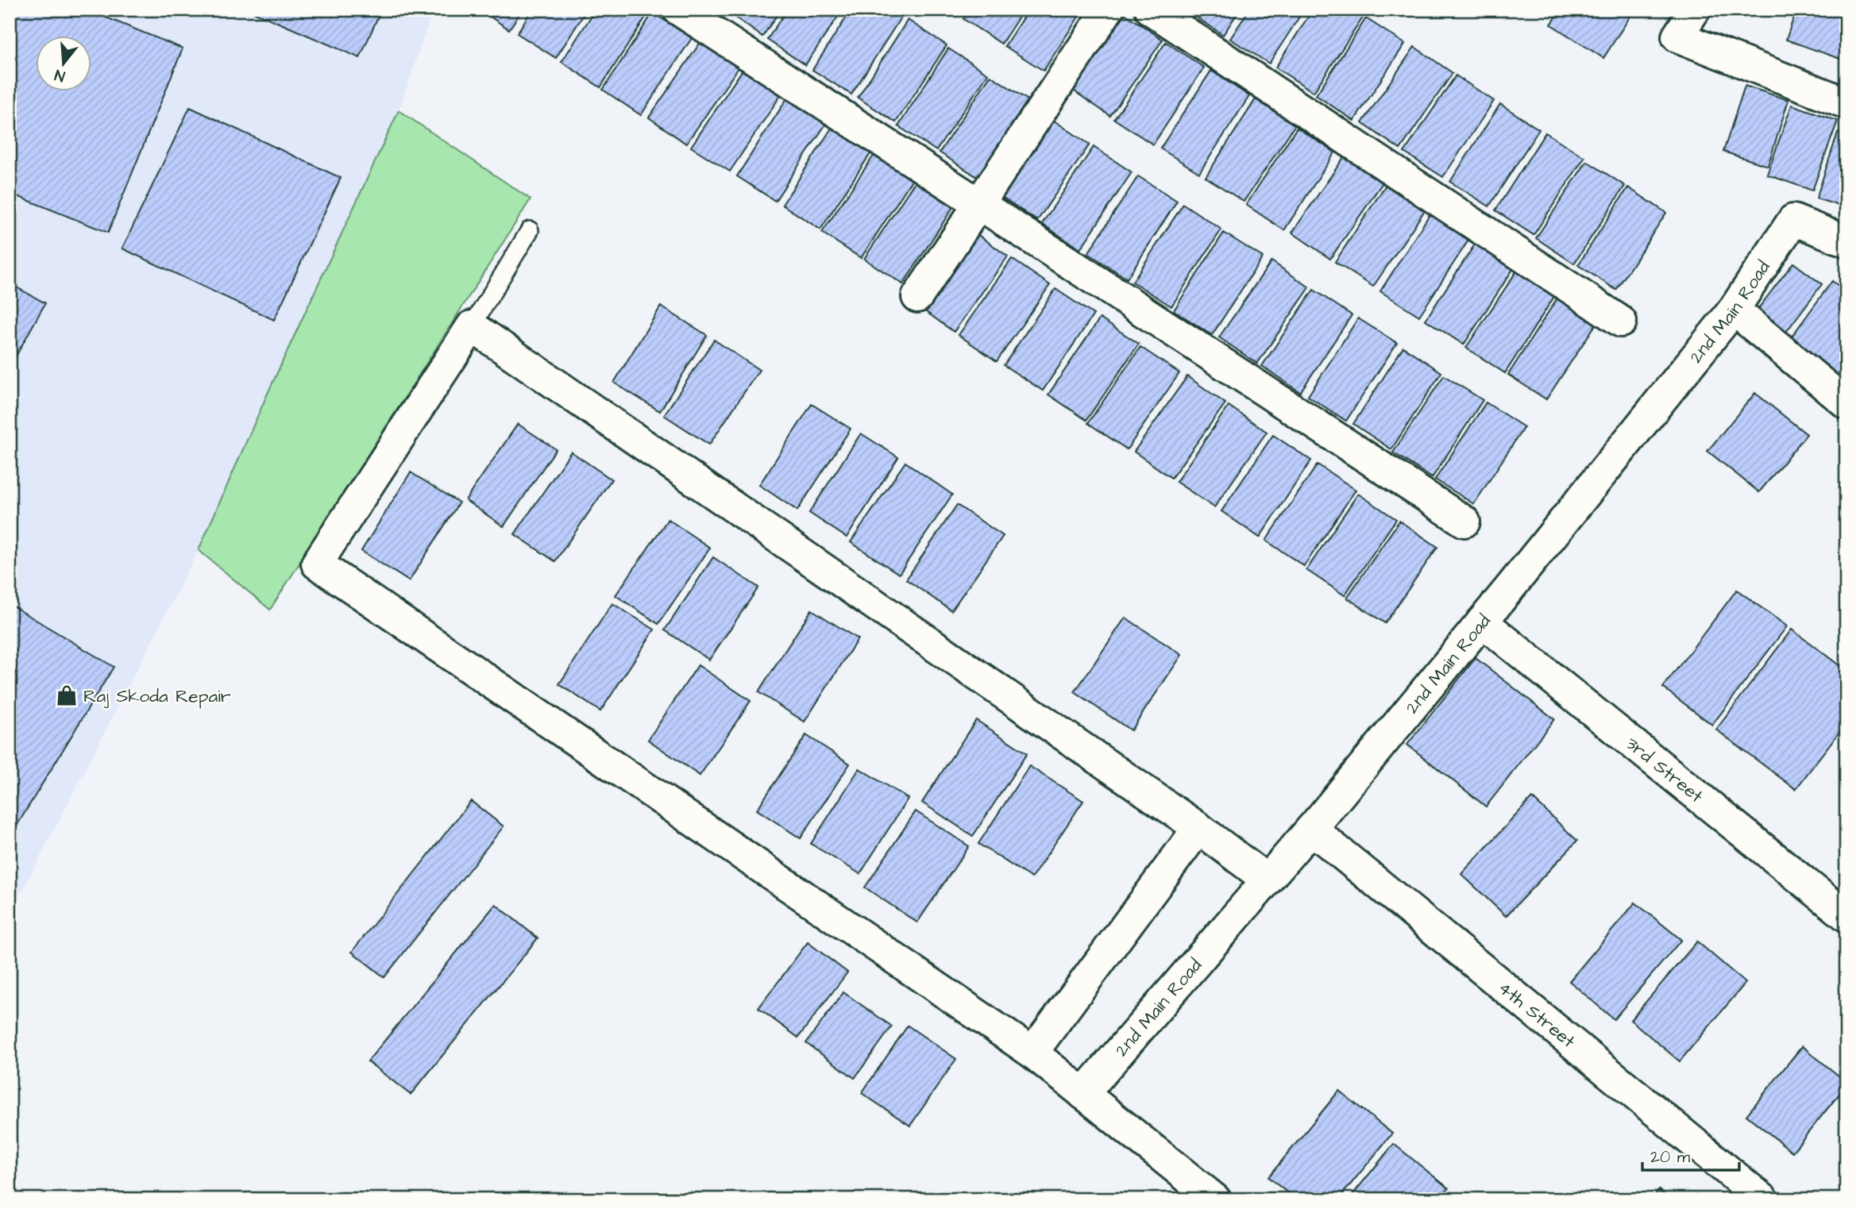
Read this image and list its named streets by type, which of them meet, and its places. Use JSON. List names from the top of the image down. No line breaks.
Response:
{"streets":{"street":["2nd Main Road","3rd Street","4th Street"]},"crossings":[["2nd Main Road","3rd Street"],["2nd Main Road","4th Street"]],"places":{"shop":["Raj Skoda Repair"]},"scale_bar":"20 m","north":"bottom"}
